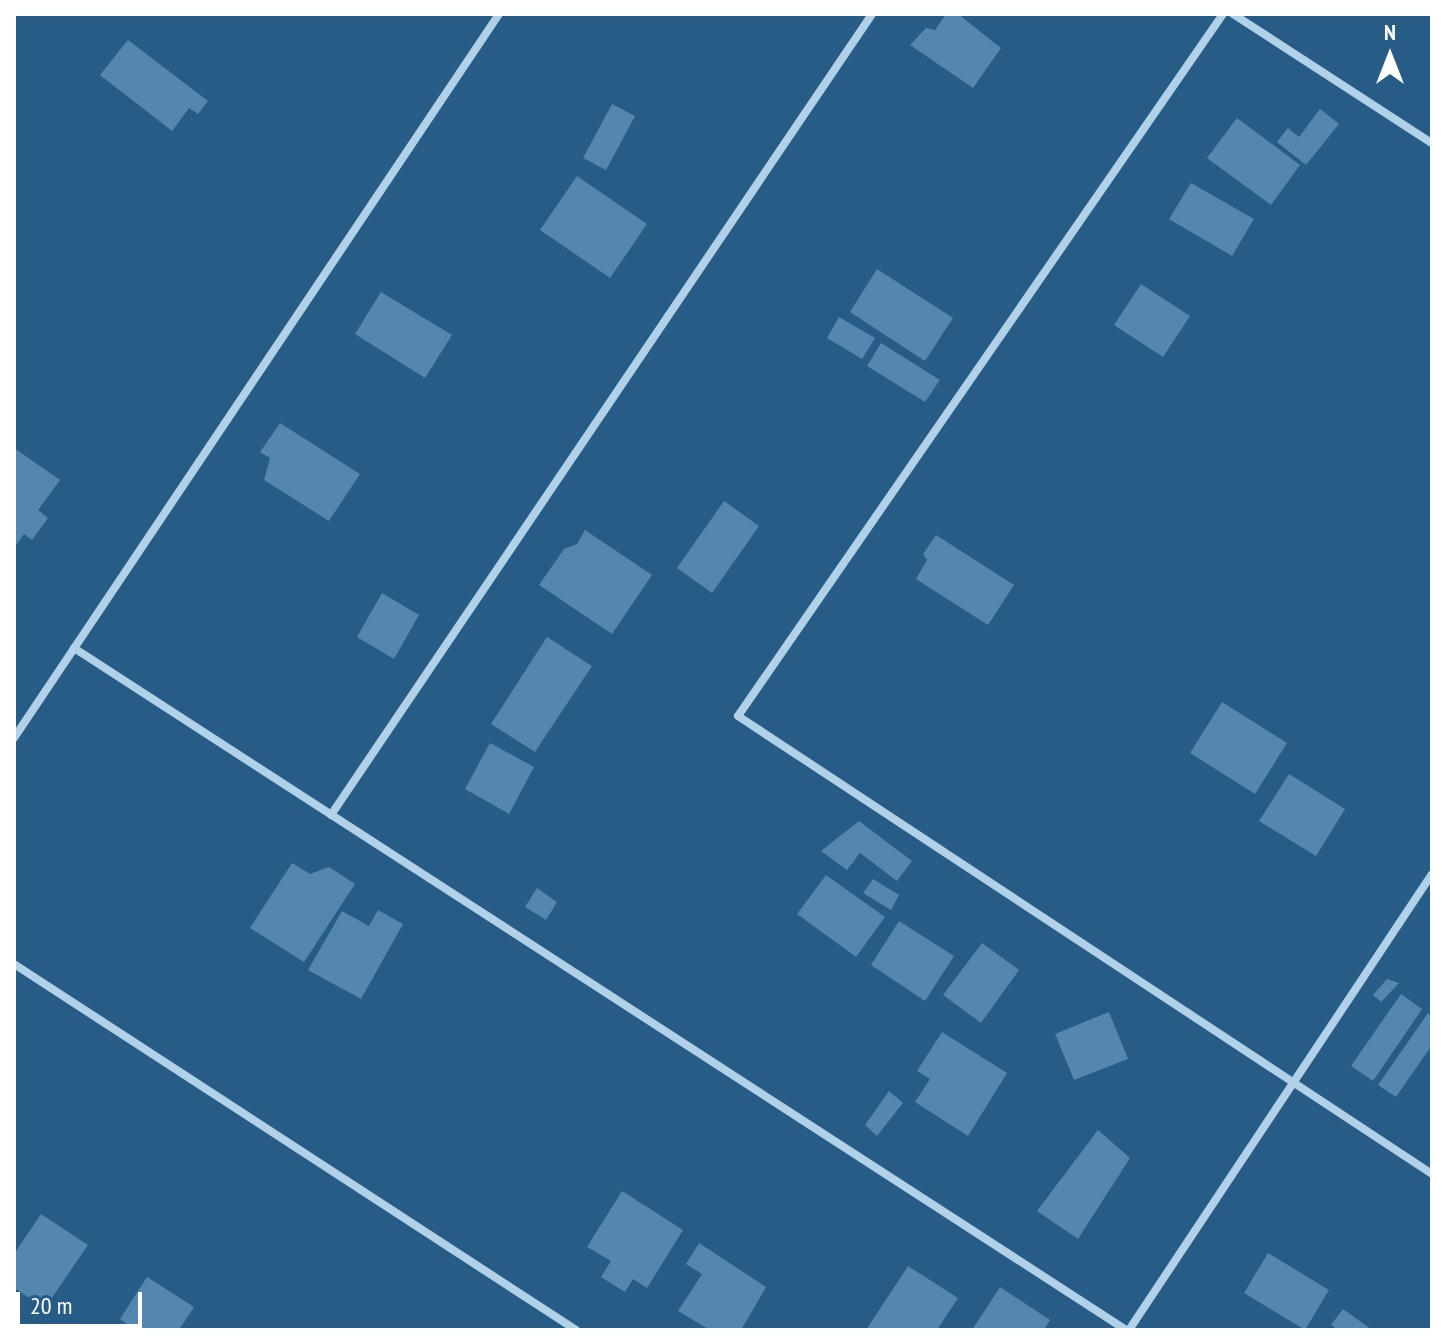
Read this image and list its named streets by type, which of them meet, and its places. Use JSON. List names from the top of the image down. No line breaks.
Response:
{"scale_bar":"20 m","north":"top"}
